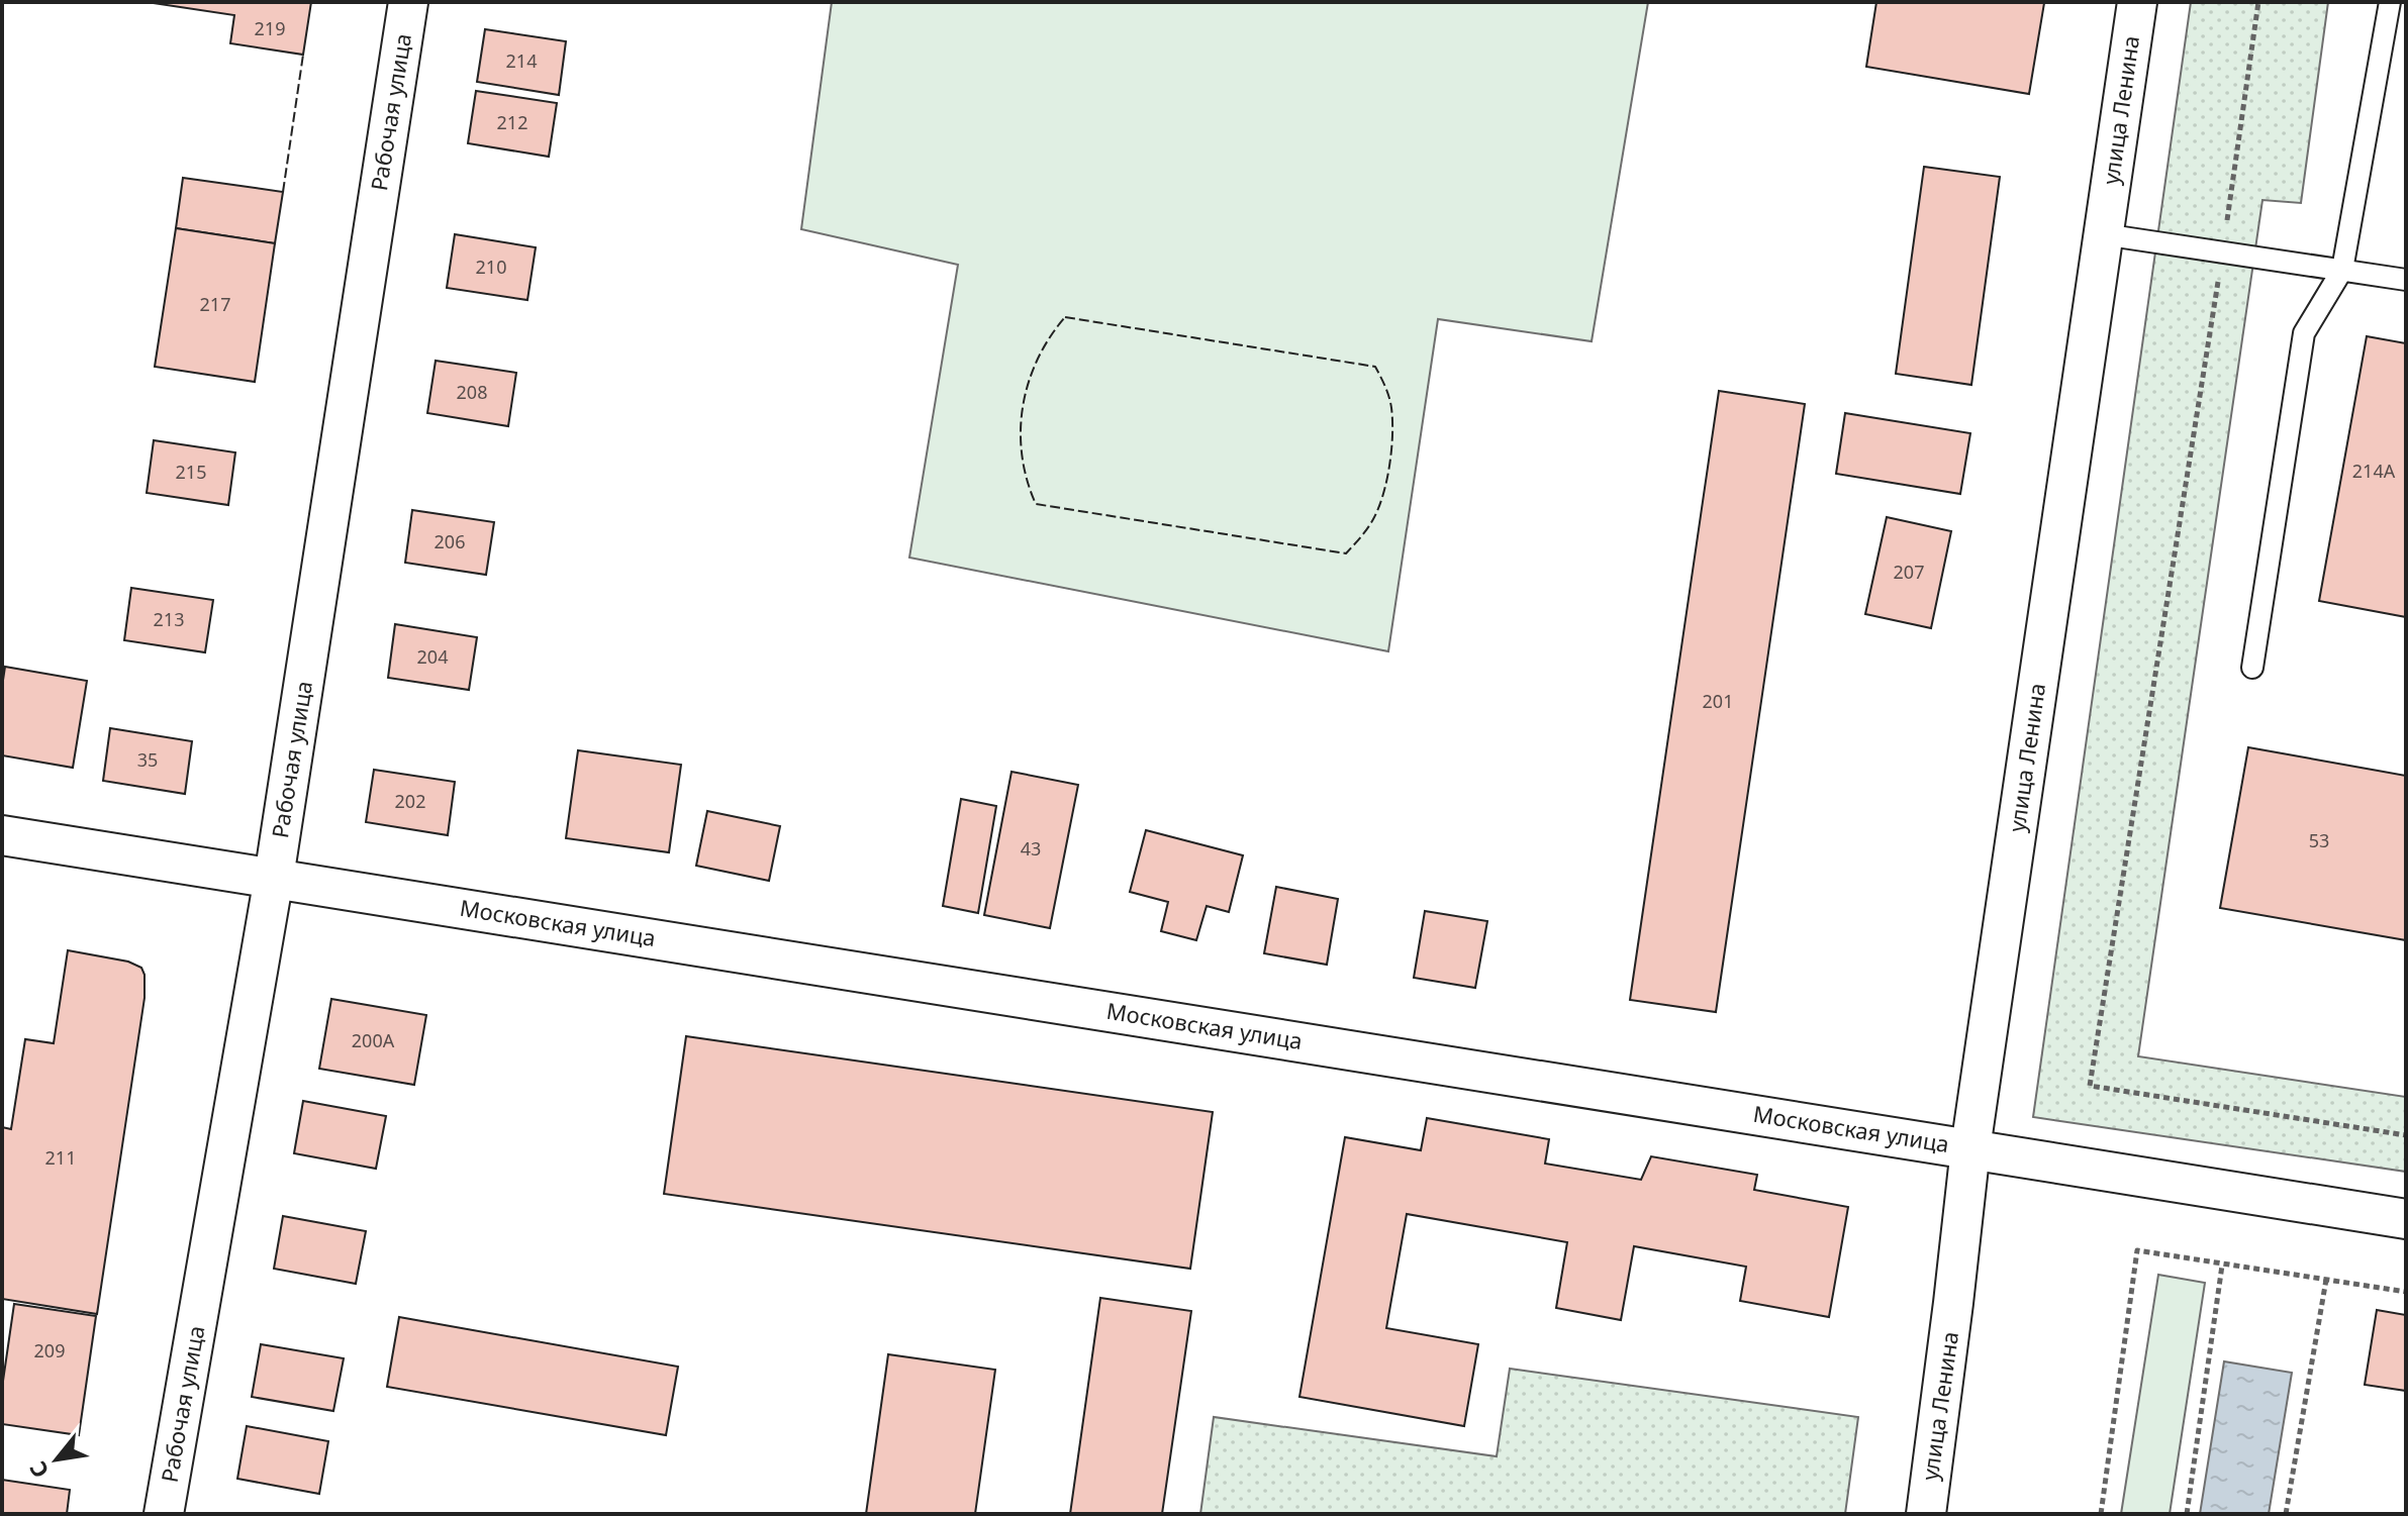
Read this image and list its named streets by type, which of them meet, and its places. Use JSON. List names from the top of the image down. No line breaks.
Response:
{"streets":{"street":["улица Ленина","Рабочая улица","Московская улица"]},"crossings":[["улица Ленина","Московская улица"],["Рабочая улица","Московская улица"]],"house_numbers":["219","214","212","210","217","208","214А","215","206","207","213","204","201","35","202","53","43","200А","211","209"],"north":"bottom left"}
